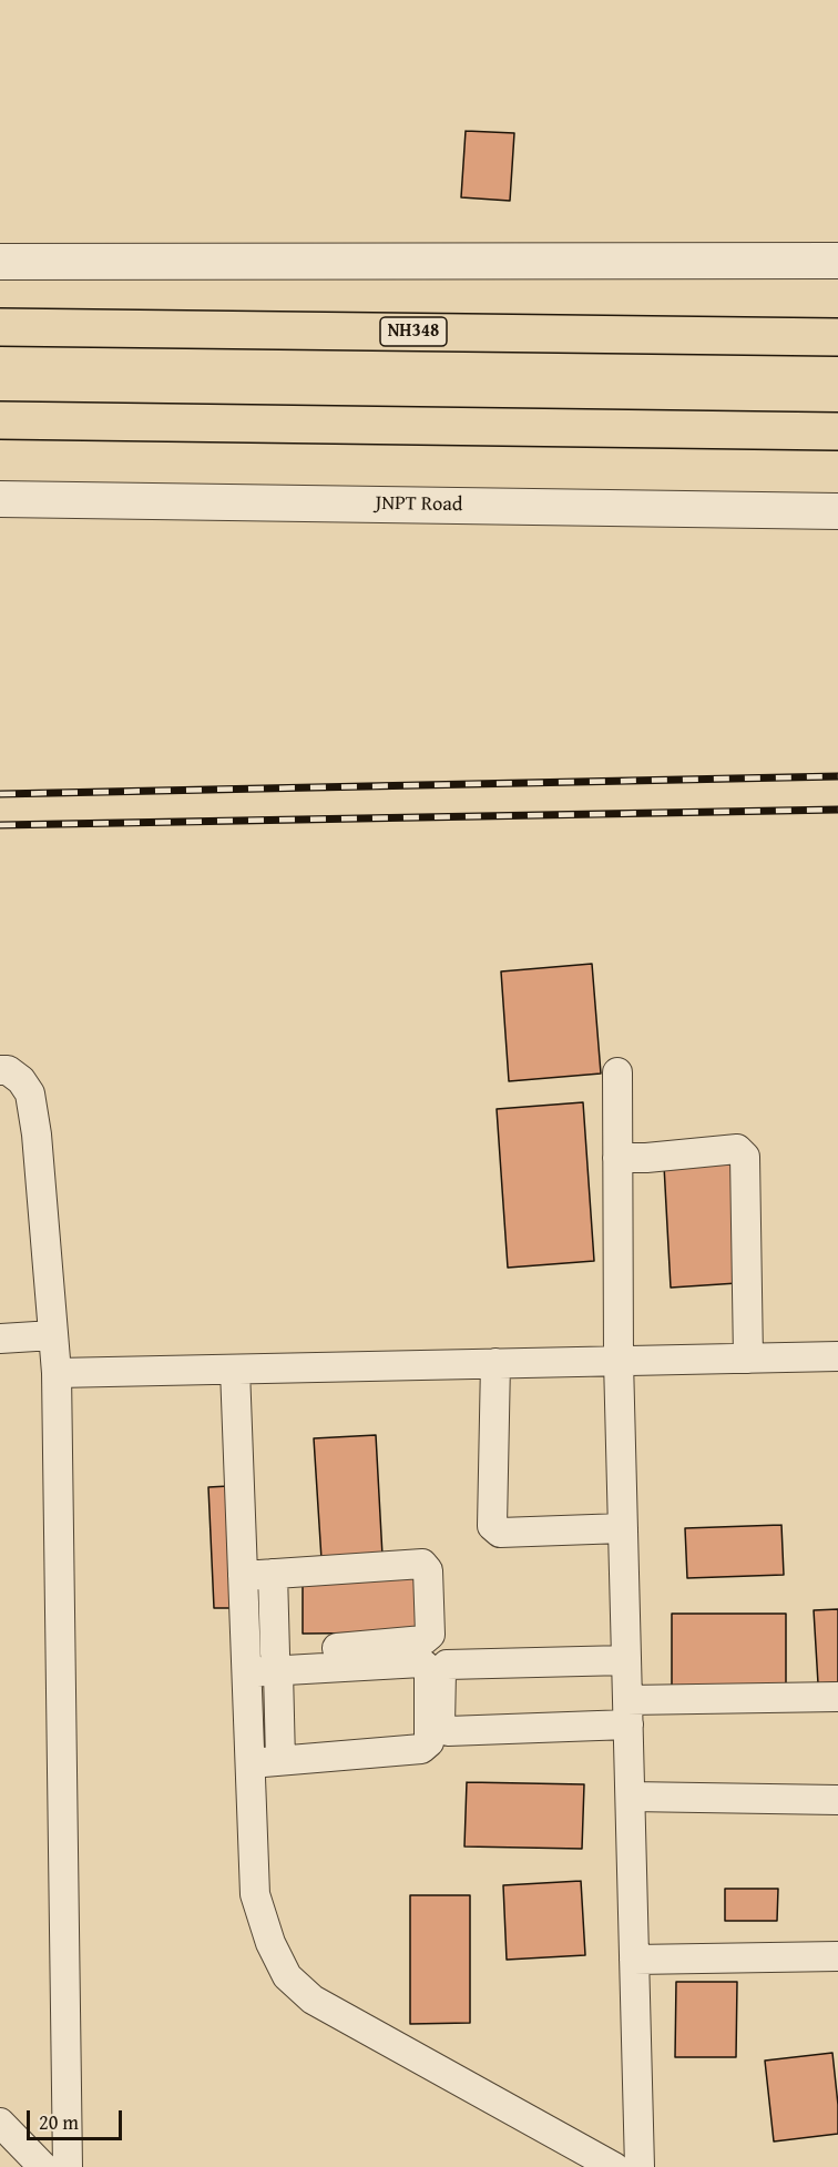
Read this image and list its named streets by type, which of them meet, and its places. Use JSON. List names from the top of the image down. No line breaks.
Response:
{"streets":{"highway":["NH348"],"street":["JNPT Road"]},"scale_bar":"20 m"}
